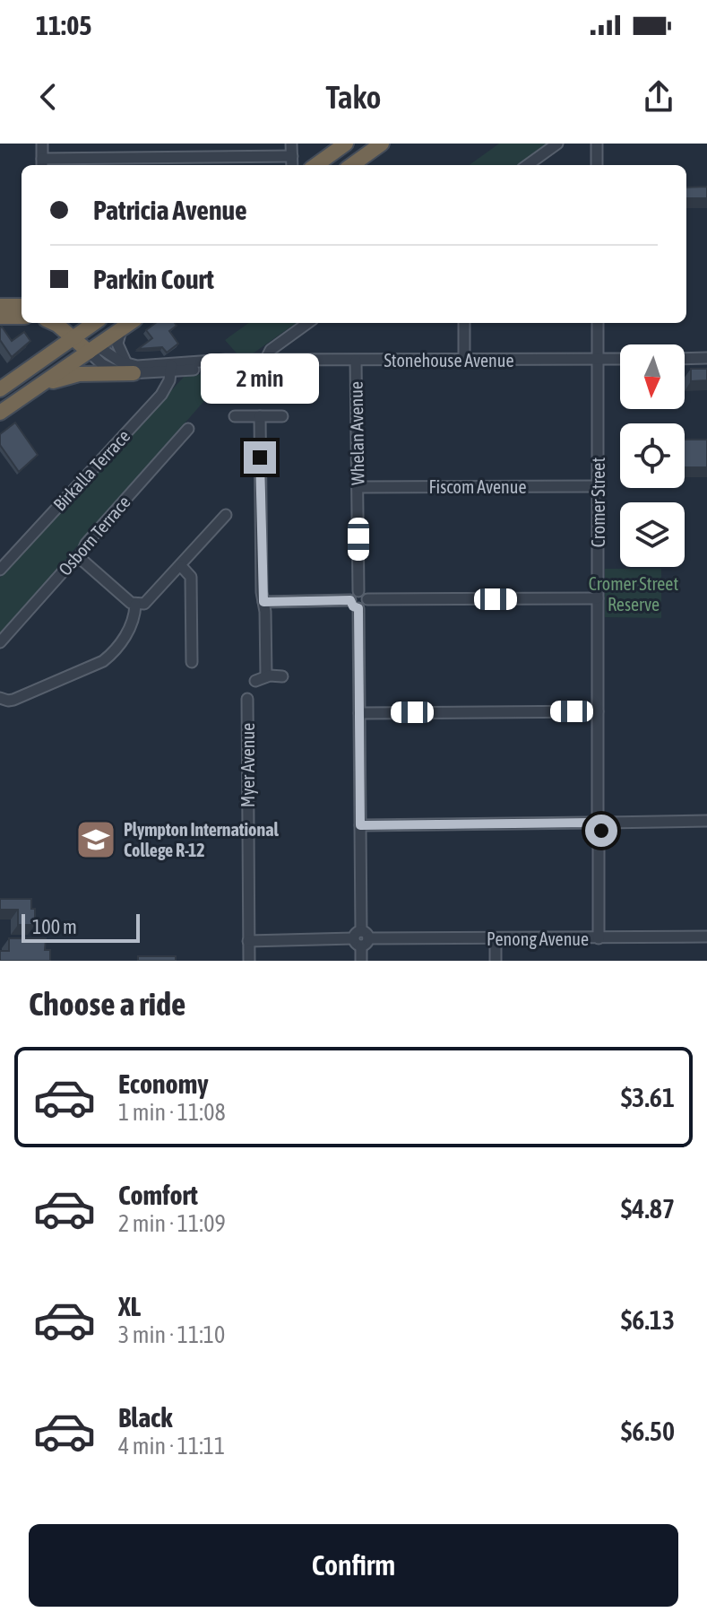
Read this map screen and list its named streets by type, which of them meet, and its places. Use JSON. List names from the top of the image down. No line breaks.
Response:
{"streets":{"street":["Stonehouse Avenue","Whelan Avenue","Birkalla Terrace","Fiscom Avenue","Cromer Street","Osborn Terrace","Myer Avenue","Penong Avenue"]},"crossings":[["Stonehouse Avenue","Whelan Avenue"],["Stonehouse Avenue","Birkalla Terrace"],["Stonehouse Avenue","Cromer Street"],["Whelan Avenue","Fiscom Avenue"],["Fiscom Avenue","Cromer Street"],["Myer Avenue","Penong Avenue"]],"parks":["Cromer Street Reserve"],"places":{"school or university":["Plympton International College R-12"]},"scale_bar":"100 m","north":"bottom","page":{"status":"11:05","header":"Tako","banner":["Patricia Avenue","Parkin Court"],"bubble":"2 min","scale":"100 m","heading":"Choose a ride","list":[{"name":"Economy","note":"1 min · 11:08","value":"$3.61"},{"name":"Comfort","note":"2 min · 11:09","value":"$4.87"},{"name":"XL","note":"3 min · 11:10","value":"$6.13"},{"name":"Black","note":"4 min · 11:11","value":"$6.50"}],"buttons":"Confirm"}}
